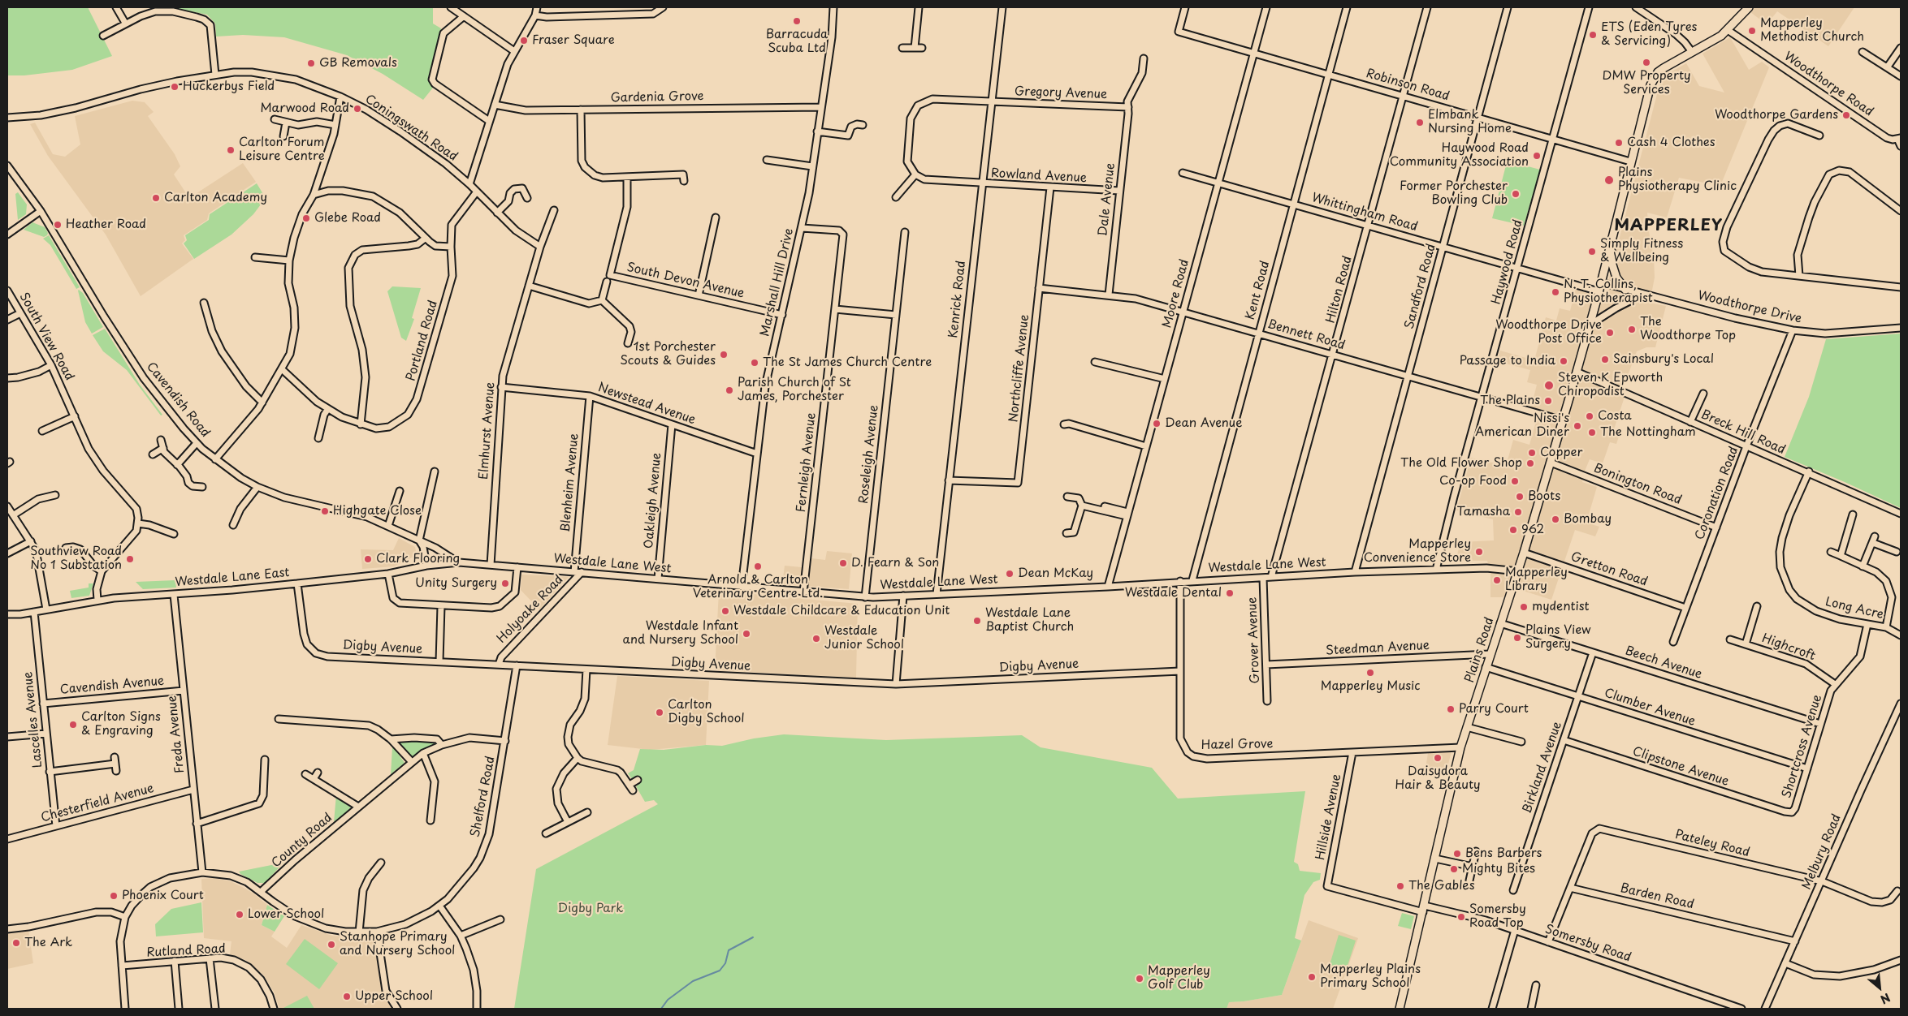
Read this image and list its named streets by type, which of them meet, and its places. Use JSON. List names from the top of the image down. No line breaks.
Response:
{"streets":{"main road":["Plains Road"],"street":["Woodthorpe Road","Robinson Road","Gregory Avenue","Gardenia Grove","Coningswath Road","Rowland Avenue","Dale Avenue","Whittingham Road","Haywood Road","South Devon Avenue","Marshall Hill Drive","Sandford Road","Hilton Road","Kent Road","Moore Road","Kenrick Road","Woodthorpe Drive","Bennett Road","South View Road","Portland Road","Northcliffe Avenue","Cavendish Road","Newstead Avenue","Elmhurst Avenue","Breck Hill Road","Roseleigh Avenue","Fernleigh Avenue","Blenheim Avenue","Bonington Road","Coronation Road","Oakleigh Avenue","Westdale Lane West","Gretton Road","Westdale Lane East","Long Acre","Holyoake Road","Grover Avenue","Digby Avenue","Highcroft","Steedman Avenue","Beech Avenue","Cavendish Avenue","Clumber Avenue","Lascelles Avenue","Freda Avenue","Hazel Grove","Shortcross Avenue","Clipstone Avenue","Birkland Avenue","Shelford Road","Chesterfield Avenue","Hillside Avenue","County Road","Pateley Road","Melbury Road","Barden Road","Somersby Road","Rutland Road"]},"crossings":[["Robinson Road","Haywood Road"],["Robinson Road","Sandford Road"],["Robinson Road","Hilton Road"],["Robinson Road","Kent Road"],["Robinson Road","Moore Road"],["Gregory Avenue","Rowland Avenue"],["Gregory Avenue","Dale Avenue"],["Gregory Avenue","Kenrick Road"],["Gardenia Grove","Marshall Hill Drive"],["Coningswath Road","Portland Road"],["Coningswath Road","Elmhurst Avenue"],["Rowland Avenue","Dale Avenue"],["Rowland Avenue","Kenrick Road"],["Rowland Avenue","Northcliffe Avenue"],["Dale Avenue","Bennett Road"],["Whittingham Road","Haywood Road"],["Whittingham Road","Sandford Road"],["Whittingham Road","Hilton Road"],["Whittingham Road","Kent Road"],["Whittingham Road","Moore Road"],["Whittingham Road","Plains Road"],["Haywood Road","Bennett Road"],["Haywood Road","Westdale Lane West"],["South Devon Avenue","Marshall Hill Drive"],["Marshall Hill Drive","Newstead Avenue"],["Marshall Hill Drive","Fernleigh Avenue"],["Marshall Hill Drive","Westdale Lane West"],["Sandford Road","Bennett Road"],["Sandford Road","Westdale Lane West"],["Hilton Road","Bennett Road"],["Hilton Road","Westdale Lane West"],["Kent Road","Bennett Road"],["Kent Road","Westdale Lane West"],["Moore Road","Bennett Road"],["Moore Road","Westdale Lane West"],["Kenrick Road","Northcliffe Avenue"],["Kenrick Road","Westdale Lane West"],["Woodthorpe Drive","Coronation Road"],["Woodthorpe Drive","Plains Road"],["Bennett Road","Northcliffe Avenue"],["Bennett Road","Plains Road"],["Cavendish Road","Westdale Lane West"],["Cavendish Road","Westdale Lane East"],["Newstead Avenue","Elmhurst Avenue"],["Newstead Avenue","Blenheim Avenue"],["Newstead Avenue","Oakleigh Avenue"],["Elmhurst Avenue","Westdale Lane West"],["Breck Hill Road","Coronation Road"],["Breck Hill Road","Long Acre"],["Breck Hill Road","Plains Road"],["Roseleigh Avenue","Westdale Lane West"],["Fernleigh Avenue","Westdale Lane West"],["Blenheim Avenue","Westdale Lane West"],["Bonington Road","Coronation Road"],["Bonington Road","Plains Road"],["Coronation Road","Gretton Road"],["Oakleigh Avenue","Westdale Lane West"],["Westdale Lane West","Westdale Lane East"],["Westdale Lane West","Holyoake Road"],["Westdale Lane West","Grover Avenue"],["Westdale Lane West","Plains Road"],["Westdale Lane West","Hazel Grove"],["Gretton Road","Plains Road"],["Westdale Lane East","Digby Avenue"],["Westdale Lane East","Lascelles Avenue"],["Westdale Lane East","Freda Avenue"],["Long Acre","Shortcross Avenue"],["Holyoake Road","Digby Avenue"],["Grover Avenue","Steedman Avenue"],["Digby Avenue","Hazel Grove"],["Digby Avenue","Shelford Road"],["Highcroft","Shortcross Avenue"],["Steedman Avenue","Plains Road"],["Plains Road","Beech Avenue"],["Plains Road","Clumber Avenue"],["Plains Road","Hazel Grove"],["Plains Road","Somersby Road"],["Beech Avenue","Shortcross Avenue"],["Beech Avenue","Birkland Avenue"],["Cavendish Avenue","Lascelles Avenue"],["Cavendish Avenue","Freda Avenue"],["Clumber Avenue","Shortcross Avenue"],["Clumber Avenue","Birkland Avenue"],["Lascelles Avenue","Chesterfield Avenue"],["Freda Avenue","Shelford Road"],["Freda Avenue","Chesterfield Avenue"],["Hazel Grove","Hillside Avenue"],["Shortcross Avenue","Clipstone Avenue"],["Clipstone Avenue","Birkland Avenue"],["Shelford Road","County Road"],["Shelford Road","Rutland Road"],["Hillside Avenue","Somersby Road"],["Pateley Road","Melbury Road"],["Pateley Road","Barden Road"],["Melbury Road","Barden Road"]],"districts":["MAPPERLEY"],"parks":["Digby Park"],"places":["Barracuda Scuba Ltd","Mapperley Methodist Church","ETS (Eden Tyres & Servicing)","Fraser Square","DMW Property Services","GB Removals","Huckerbys Field","Marwood Road","Woodthorpe Gardens","Elmbank Nursing Home","Cash 4 Clothes","Carlton Forum Leisure Centre","Haywood Road Community Association","Plains Physiotherapy Clinic","Former Porchester Bowling Club","Carlton Academy","Glebe Road","Heather Road","Simply Fitness & Wellbeing","N. T. Collins, Physiotherapist","The Woodthorpe Top","Woodthorpe Drive Post Office","1st Porchester Scouts & Guides","Sainsbury's Local","Passage to India","The St James Church Centre","Steven K Epworth Chiropodist","Parish Church of St James, Porchester","The Plains","Costa","Dean Avenue","Nissi's American Diner","The Nottingham","Copper","The Old Flower Shop","Co-op Food","Boots","Highgate Close","Tamasha","Bombay","962","Mapperley Convenience Store","Southview Road No 1 Substation","Clark Flooring","D. Fearn & Son","Arnold & Carlton Veterinary Centre Ltd.","Dean McKay","Mapperley Library","Unity Surgery","Westdale Dental","mydentist","Westdale Childcare & Education Unit","Westdale Lane Baptist Church","Westdale Infant and Nursery School","Plains View Surgery","Westdale Junior School","Mapperley Music","Parry Court","Carlton Digby School","Carlton Signs & Engraving","Daisydora Hair & Beauty","Bens Barbers","Mighty Bites","The Gables","Phoenix Court","Lower School","Somersby Road Top","The Ark","Stanhope Primary and Nursery School","Mapperley Plains Primary School","Mapperley Golf Club","Upper School"],"north":"bottom right"}
